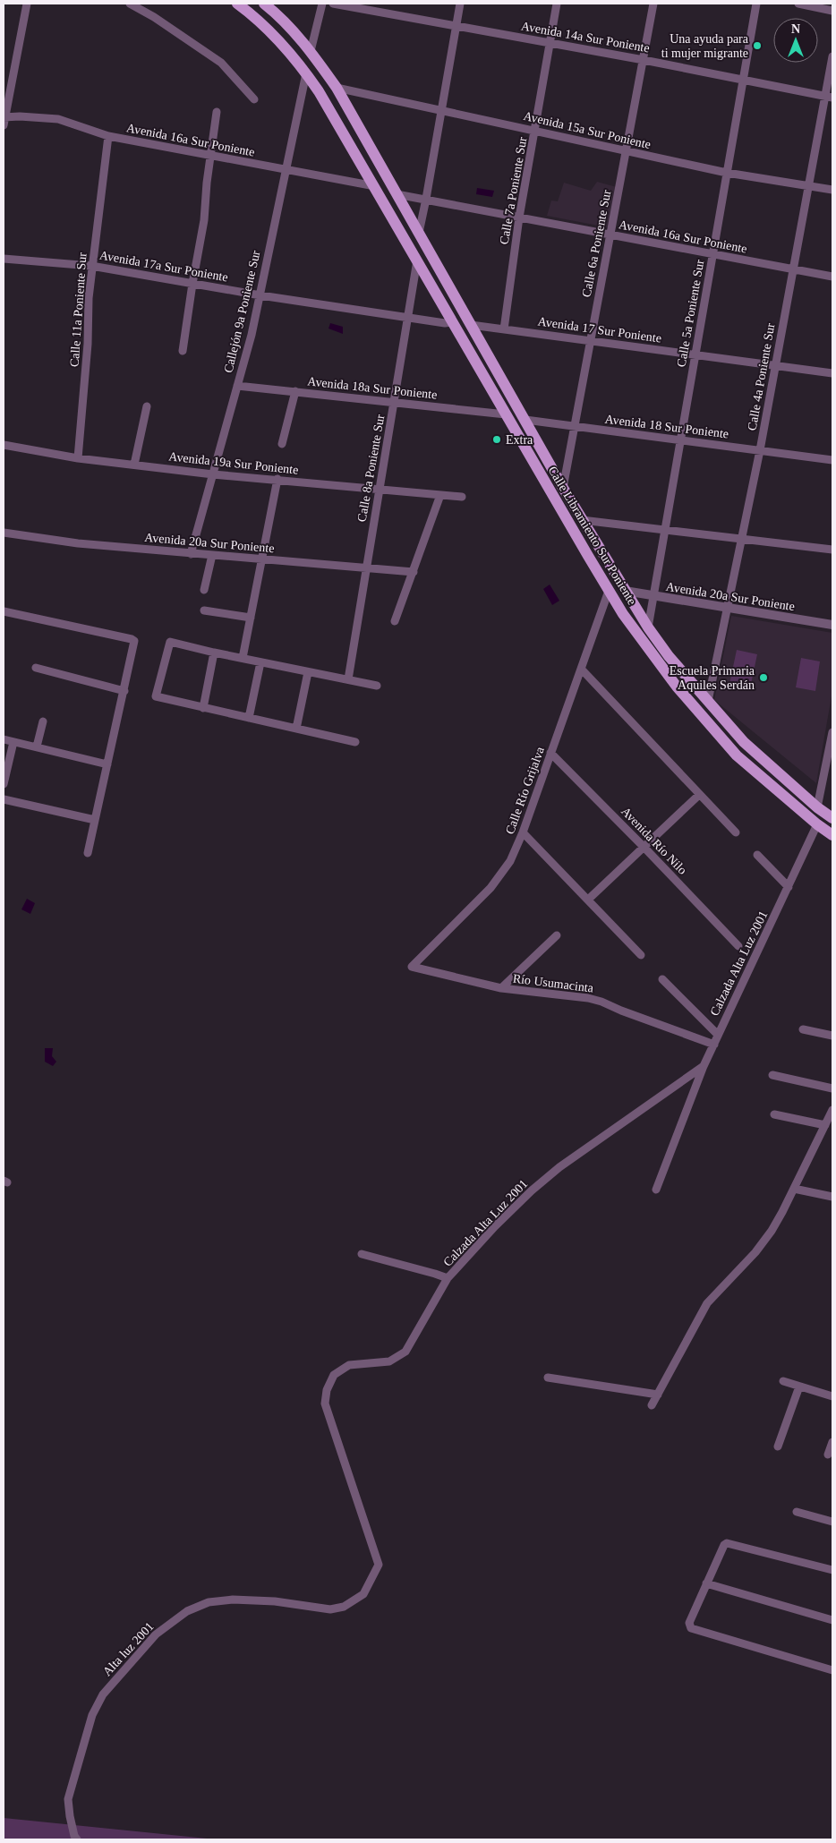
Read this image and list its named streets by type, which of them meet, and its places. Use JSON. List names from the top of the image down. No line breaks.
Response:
{"streets":{"main road":["Calle Libramiento Sur Poniente"],"street":["Avenida 14a Sur Poniente","Avenida 15a Sur Poniente","Avenida 16a Sur Poniente","Calle 7a Poniente Sur","Calle 6a Poniente Sur","Avenida 17a Sur Poniente","Calle 11a Poniente Sur","Callejón 9a Poniente Sur","Calle 5a Poniente Sur","Avenida 17 Sur Poniente","Calle 4a Poniente Sur","Avenida 18a Sur Poniente","Avenida 18 Sur Poniente","Avenida 19a Sur Poniente","Calle 8a Poniente Sur","Avenida 20a Sur Poniente","Calle Río Grijalva","Avenida Río Nilo","Calzada Alta Luz 2001","Río Usumacinta","Alta luz 2001"]},"crossings":[["Avenida 14a Sur Poniente","Calle 7a Poniente Sur"],["Avenida 14a Sur Poniente","Calle 6a Poniente Sur"],["Avenida 14a Sur Poniente","Calle 5a Poniente Sur"],["Avenida 14a Sur Poniente","Calle 4a Poniente Sur"],["Avenida 15a Sur Poniente","Calle 7a Poniente Sur"],["Avenida 15a Sur Poniente","Calle 6a Poniente Sur"],["Avenida 15a Sur Poniente","Calle 5a Poniente Sur"],["Avenida 15a Sur Poniente","Calle 4a Poniente Sur"],["Avenida 15a Sur Poniente","Calle Libramiento Sur Poniente"],["Avenida 16a Sur Poniente","Calle 7a Poniente Sur"],["Avenida 16a Sur Poniente","Calle 6a Poniente Sur"],["Avenida 16a Sur Poniente","Calle 11a Poniente Sur"],["Avenida 16a Sur Poniente","Callejón 9a Poniente Sur"],["Avenida 16a Sur Poniente","Calle 5a Poniente Sur"],["Avenida 16a Sur Poniente","Calle 4a Poniente Sur"],["Avenida 16a Sur Poniente","Calle Libramiento Sur Poniente"],["Calle 7a Poniente Sur","Avenida 17 Sur Poniente"],["Calle 6a Poniente Sur","Avenida 17 Sur Poniente"],["Calle 6a Poniente Sur","Avenida 18 Sur Poniente"],["Calle 6a Poniente Sur","Calle Libramiento Sur Poniente"],["Avenida 17a Sur Poniente","Calle 11a Poniente Sur"],["Avenida 17a Sur Poniente","Callejón 9a Poniente Sur"],["Avenida 17a Sur Poniente","Calle 8a Poniente Sur"],["Avenida 17a Sur Poniente","Calle Libramiento Sur Poniente"],["Calle 11a Poniente Sur","Avenida 19a Sur Poniente"],["Callejón 9a Poniente Sur","Avenida 18a Sur Poniente"],["Callejón 9a Poniente Sur","Avenida 19a Sur Poniente"],["Callejón 9a Poniente Sur","Calle Libramiento Sur Poniente"],["Callejón 9a Poniente Sur","Avenida 20a Sur Poniente"],["Calle 5a Poniente Sur","Avenida 17 Sur Poniente"],["Calle 5a Poniente Sur","Avenida 18 Sur Poniente"],["Calle 5a Poniente Sur","Calle Libramiento Sur Poniente"],["Calle 5a Poniente Sur","Avenida 20a Sur Poniente"],["Avenida 17 Sur Poniente","Calle 4a Poniente Sur"],["Avenida 17 Sur Poniente","Calle Libramiento Sur Poniente"],["Calle 4a Poniente Sur","Avenida 18 Sur Poniente"],["Calle 4a Poniente Sur","Calle Libramiento Sur Poniente"],["Calle 4a Poniente Sur","Avenida 20a Sur Poniente"],["Avenida 18a Sur Poniente","Calle 8a Poniente Sur"],["Avenida 18a Sur Poniente","Calle Libramiento Sur Poniente"],["Avenida 18 Sur Poniente","Calle Libramiento Sur Poniente"],["Avenida 19a Sur Poniente","Calle 8a Poniente Sur"],["Calle 8a Poniente Sur","Calle Libramiento Sur Poniente"],["Calle 8a Poniente Sur","Avenida 20a Sur Poniente"],["Calle Libramiento Sur Poniente","Avenida 20a Sur Poniente"],["Calle Libramiento Sur Poniente","Calle Río Grijalva"],["Calle Libramiento Sur Poniente","Calzada Alta Luz 2001"],["Calle Río Grijalva","Avenida Río Nilo"],["Calle Río Grijalva","Río Usumacinta"],["Calzada Alta Luz 2001","Río Usumacinta"],["Calzada Alta Luz 2001","Alta luz 2001"]],"places":["Una ayuda para ti mujer migrante","Extra","Escuela Primaria Aquiles Serdán"],"north":"top"}
